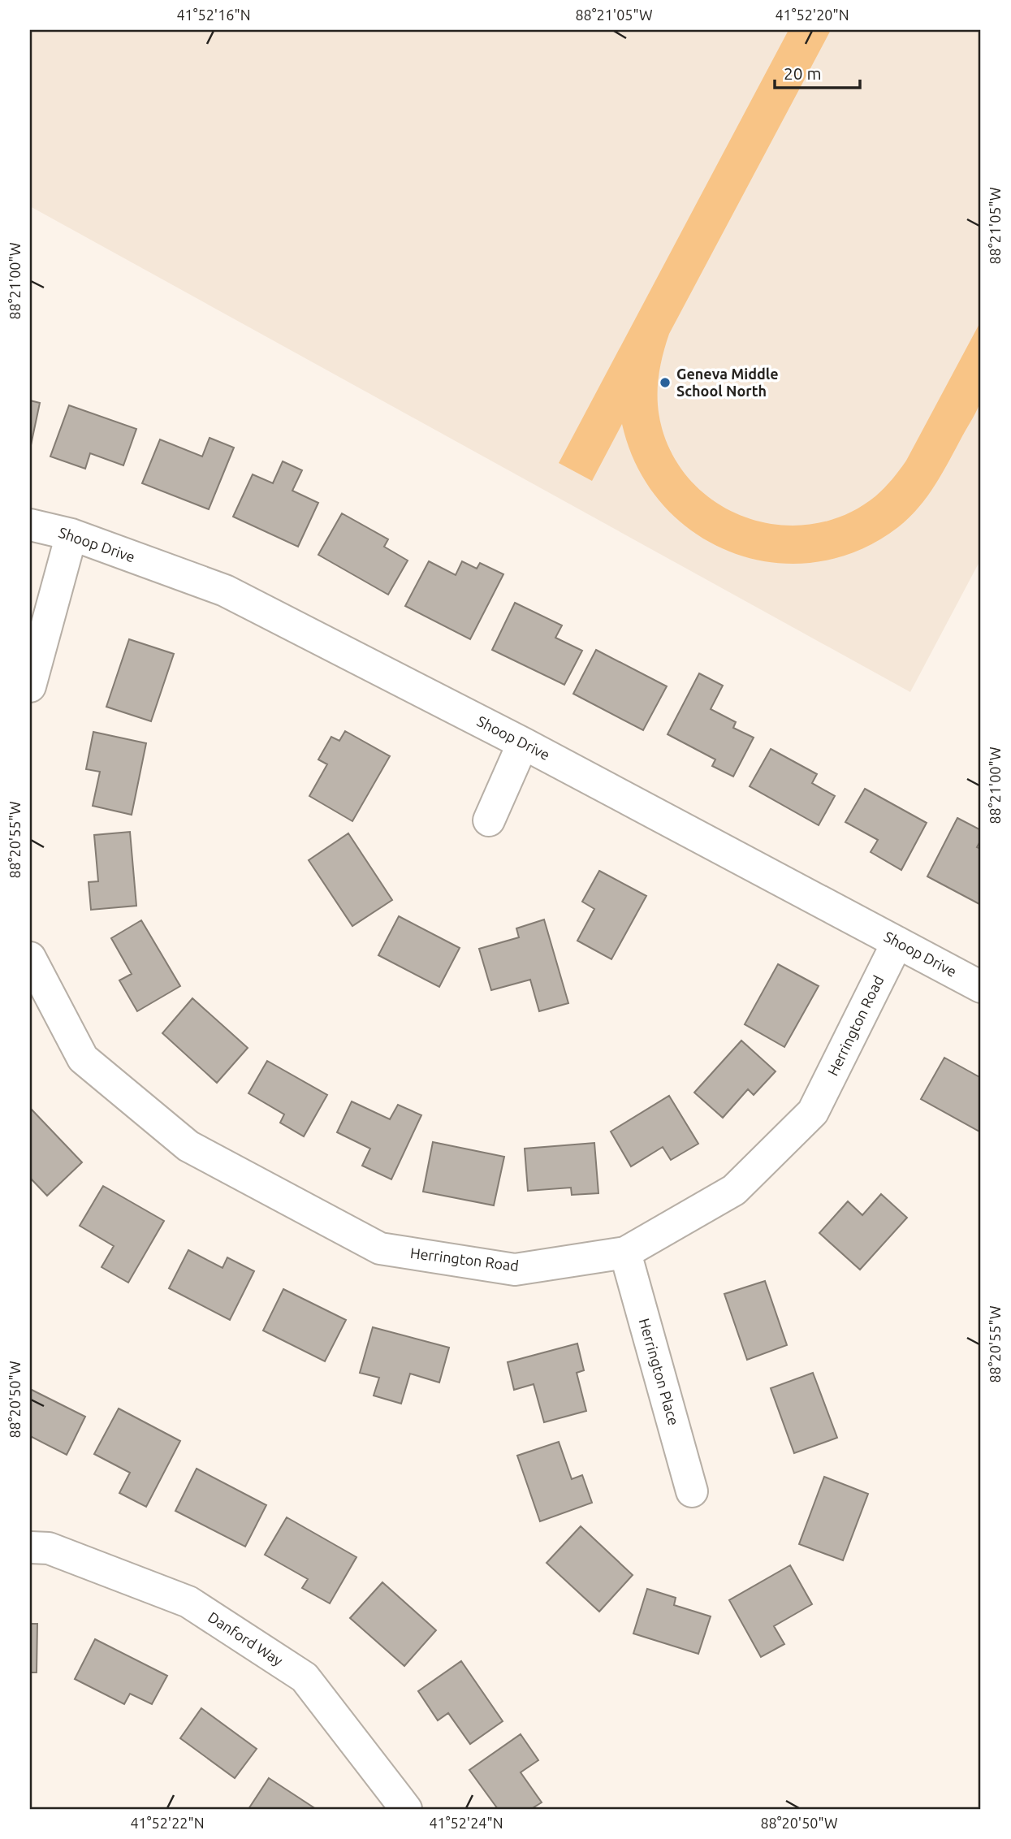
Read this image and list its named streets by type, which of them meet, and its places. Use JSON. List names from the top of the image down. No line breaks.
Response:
{"streets":{"street":["Shoop Drive","Herrington Road","Herrington Place","Danford Way"]},"crossings":[["Shoop Drive","Herrington Road"],["Herrington Road","Herrington Place"]],"places":["Geneva Middle School North"],"scale_bar":"20 m","coordinates":["41°52'16\"N","88°21'05\"W","41°52'20\"N","88°21'00\"W","88°20'55\"W","88°20'50\"W","41°52'22\"N","41°52'24\"N"]}
